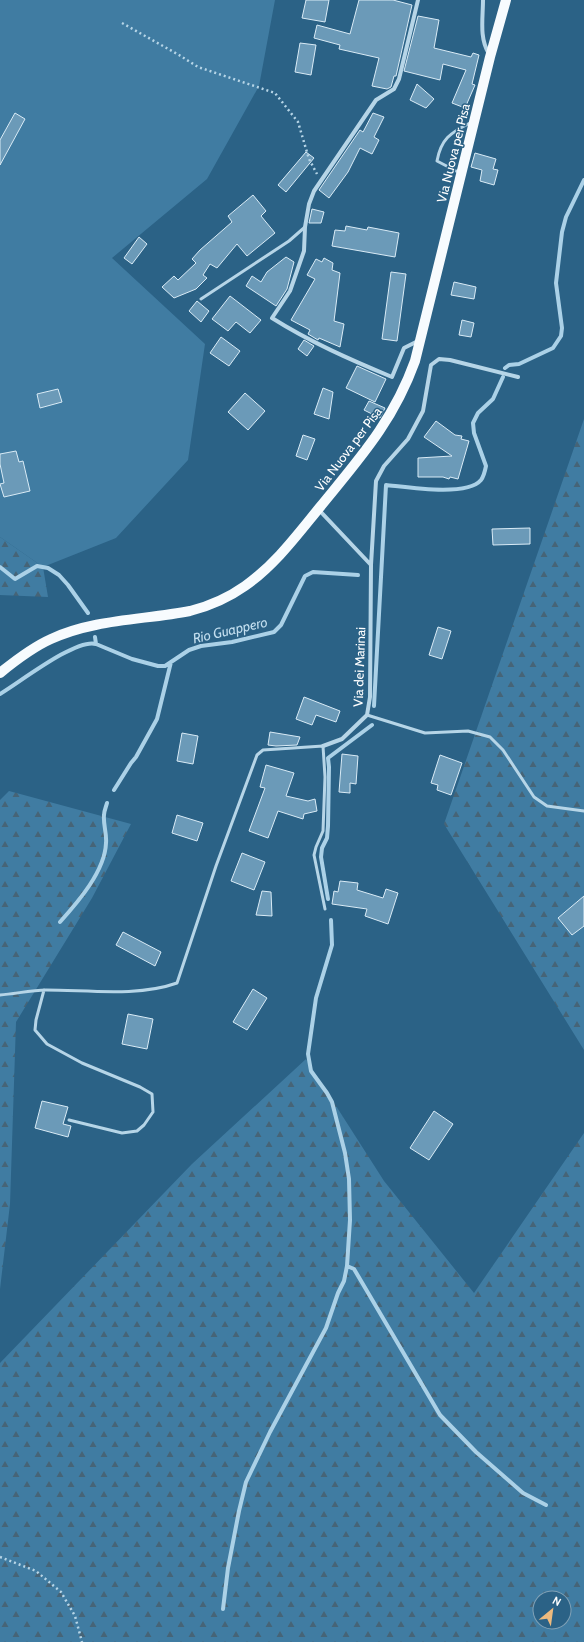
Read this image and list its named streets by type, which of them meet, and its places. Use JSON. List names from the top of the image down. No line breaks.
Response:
{"streets":{"main road":["Via Nuova per Pisa"],"street":["Via dei Marinai"]},"water":["Rio Guappero"],"north":"top right"}
